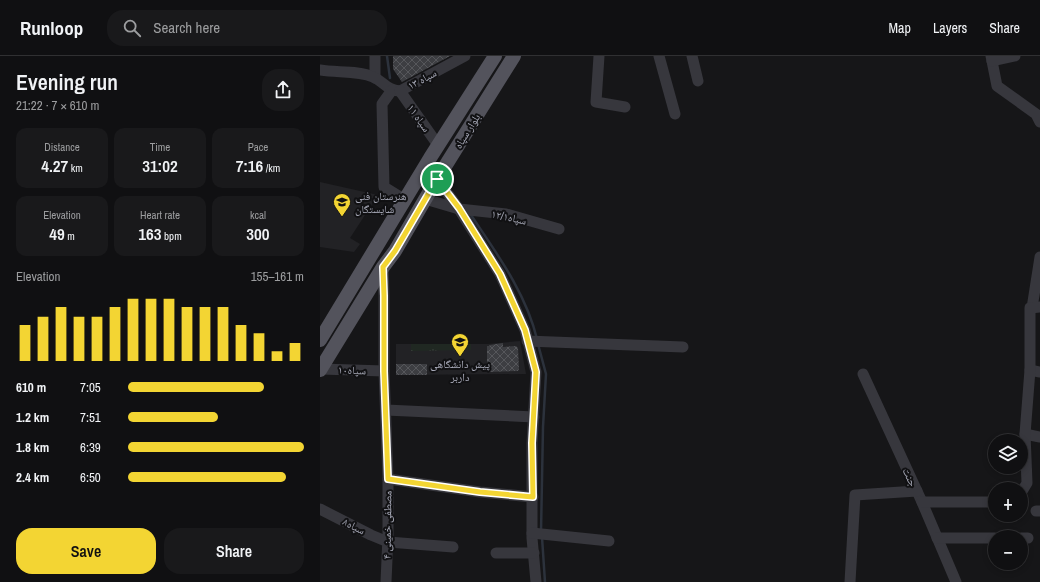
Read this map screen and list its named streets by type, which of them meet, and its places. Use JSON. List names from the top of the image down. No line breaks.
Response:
{"streets":{"main road":["بلوار سپاه"],"street":["سپاه ۱۳","سپاه ۱۱","سپاه۱۲/۱","سپاه۱۰","جنت","مصطفی خمینی ۴","سپاه۸"]},"crossings":[["سپاه ۱۳","سپاه ۱۱"],["سپاه ۱۱","بلوار سپاه"],["بلوار سپاه","سپاه۱۲/۱"],["بلوار سپاه","سپاه۱۰"],["بلوار سپاه","مصطفی خمینی ۴"],["سپاه۱۰","مصطفی خمینی ۴"],["مصطفی خمینی ۴","سپاه۸"]],"places":{"school or university":["هنرستان فنی شایستگان","پیش دانشگاهی داربر"]},"page":{"header":"Runloop","search":"Search here","nav":["Map","Layers","Share"],"heading":["Evening run","21:22 · 7 × 610 m"],"stats":[["Distance","4.27 km"],["Time","31:02"],["Pace","7:16 /km"],["Elevation","49 m"],["Heart rate","163 bpm"],["kcal","300"]],"chart":["Elevation","155–161 m"],"list":[{"name":"610 m","note":"7:05"},{"name":"1.2 km","note":"7:51"},{"name":"1.8 km","note":"6:39"},{"name":"2.4 km","note":"6:50"}],"map_buttons":["+","−"],"buttons":["Save","Share"]}}
